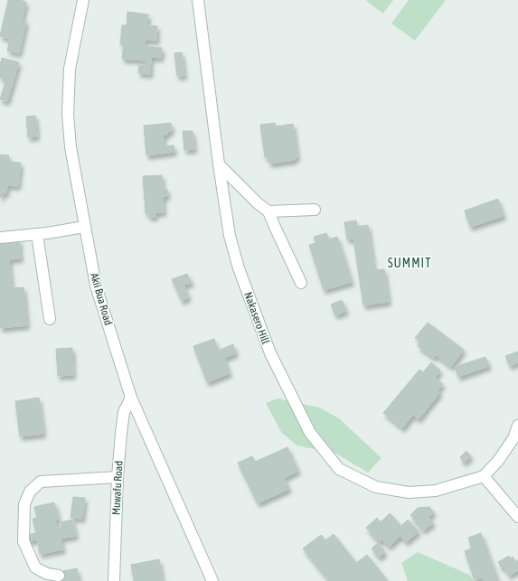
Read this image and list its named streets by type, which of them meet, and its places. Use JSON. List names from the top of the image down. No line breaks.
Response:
{"streets":{"street":["Akii Bua Road","Nakasero Hill","Muwafu Road"]},"crossings":[["Akii Bua Road","Muwafu Road"]],"districts":["SUMMIT"]}
